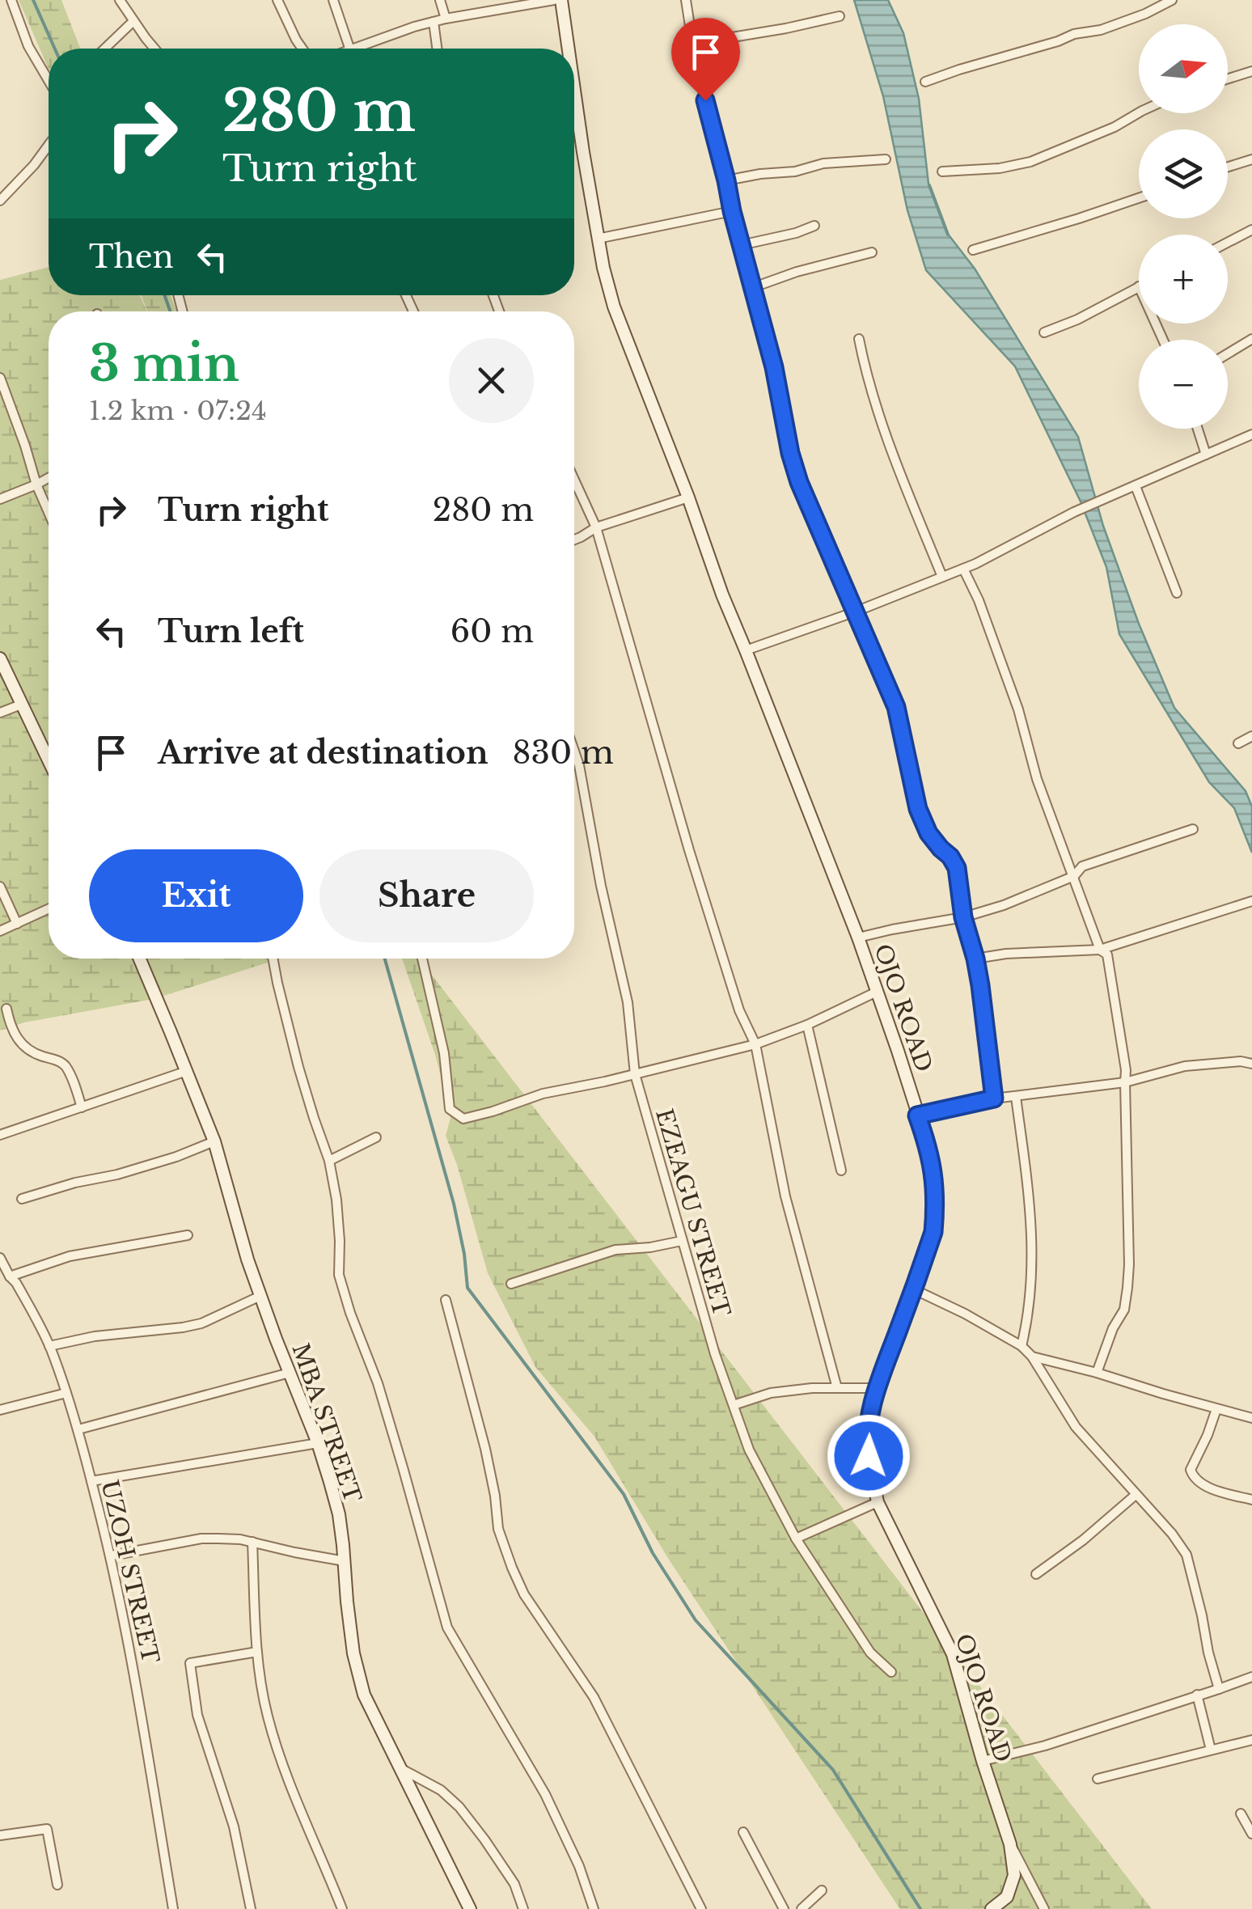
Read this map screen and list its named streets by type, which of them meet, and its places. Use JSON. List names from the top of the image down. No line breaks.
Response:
{"streets":{"street":["OJO ROAD","EZEAGU STREET","MBA STREET","UZOH STREET"]},"north":"right","page":{"map_buttons":["+","−"],"turn":["280 m","Turn right"],"then":"Then","heading":["3 min","1.2 km · 07:24"],"list":[{"name":"Turn right","value":"280 m"},{"name":"Turn left","value":"60 m"},{"name":"Arrive at destination","value":"830 m"}],"buttons":["Exit","Share"]}}
